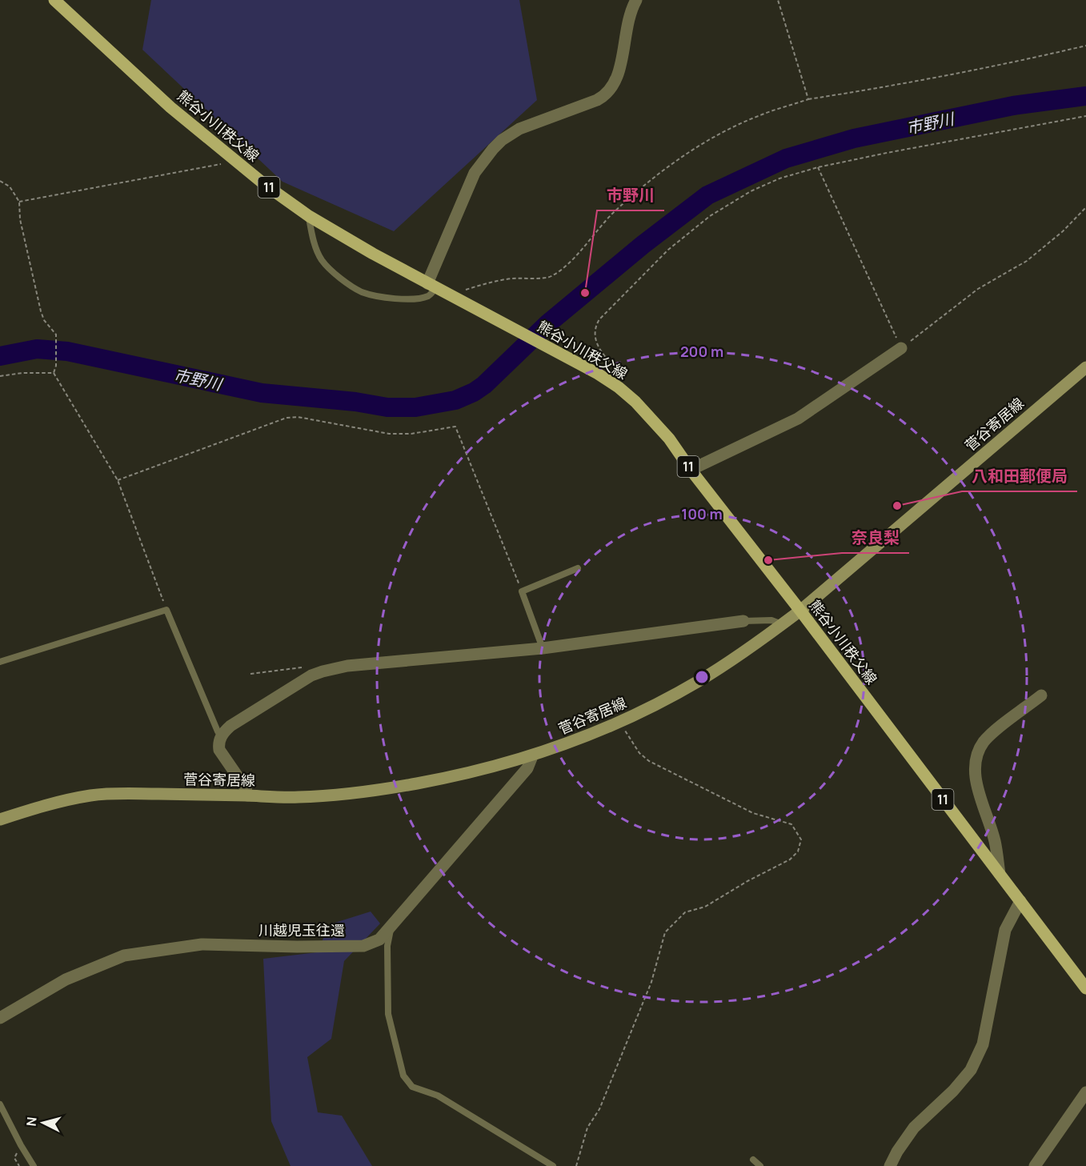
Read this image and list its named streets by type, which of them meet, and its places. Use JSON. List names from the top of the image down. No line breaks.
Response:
{"streets":{"main road":["熊谷小川秩父線","11","菅谷寄居線"],"street":["川越児玉往還"]},"crossings":[["熊谷小川秩父線","菅谷寄居線"],["菅谷寄居線","川越児玉往還"]],"water":["市野川"],"places":["市野川","八和田郵便局","奈良梨"],"north":"left","rings":["200 m","100 m"]}
